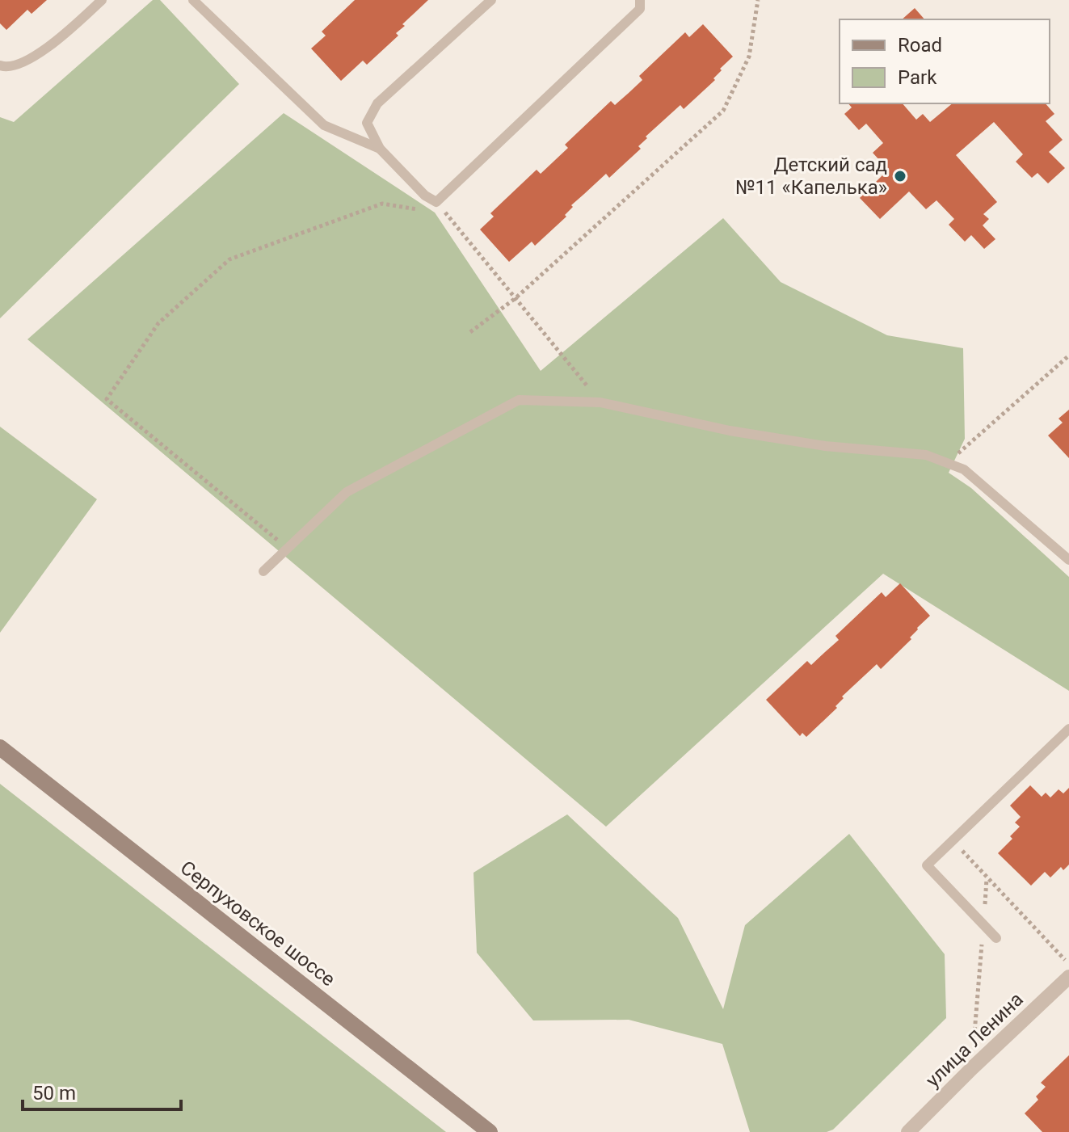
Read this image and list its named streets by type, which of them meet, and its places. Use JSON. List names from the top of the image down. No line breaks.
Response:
{"streets":{"main road":["Серпуховское шоссе"],"street":["улица Ленина"]},"places":["Детский сад №11 «Капелька»"],"legend":["Road","Park"],"scale_bar":"50 m"}
